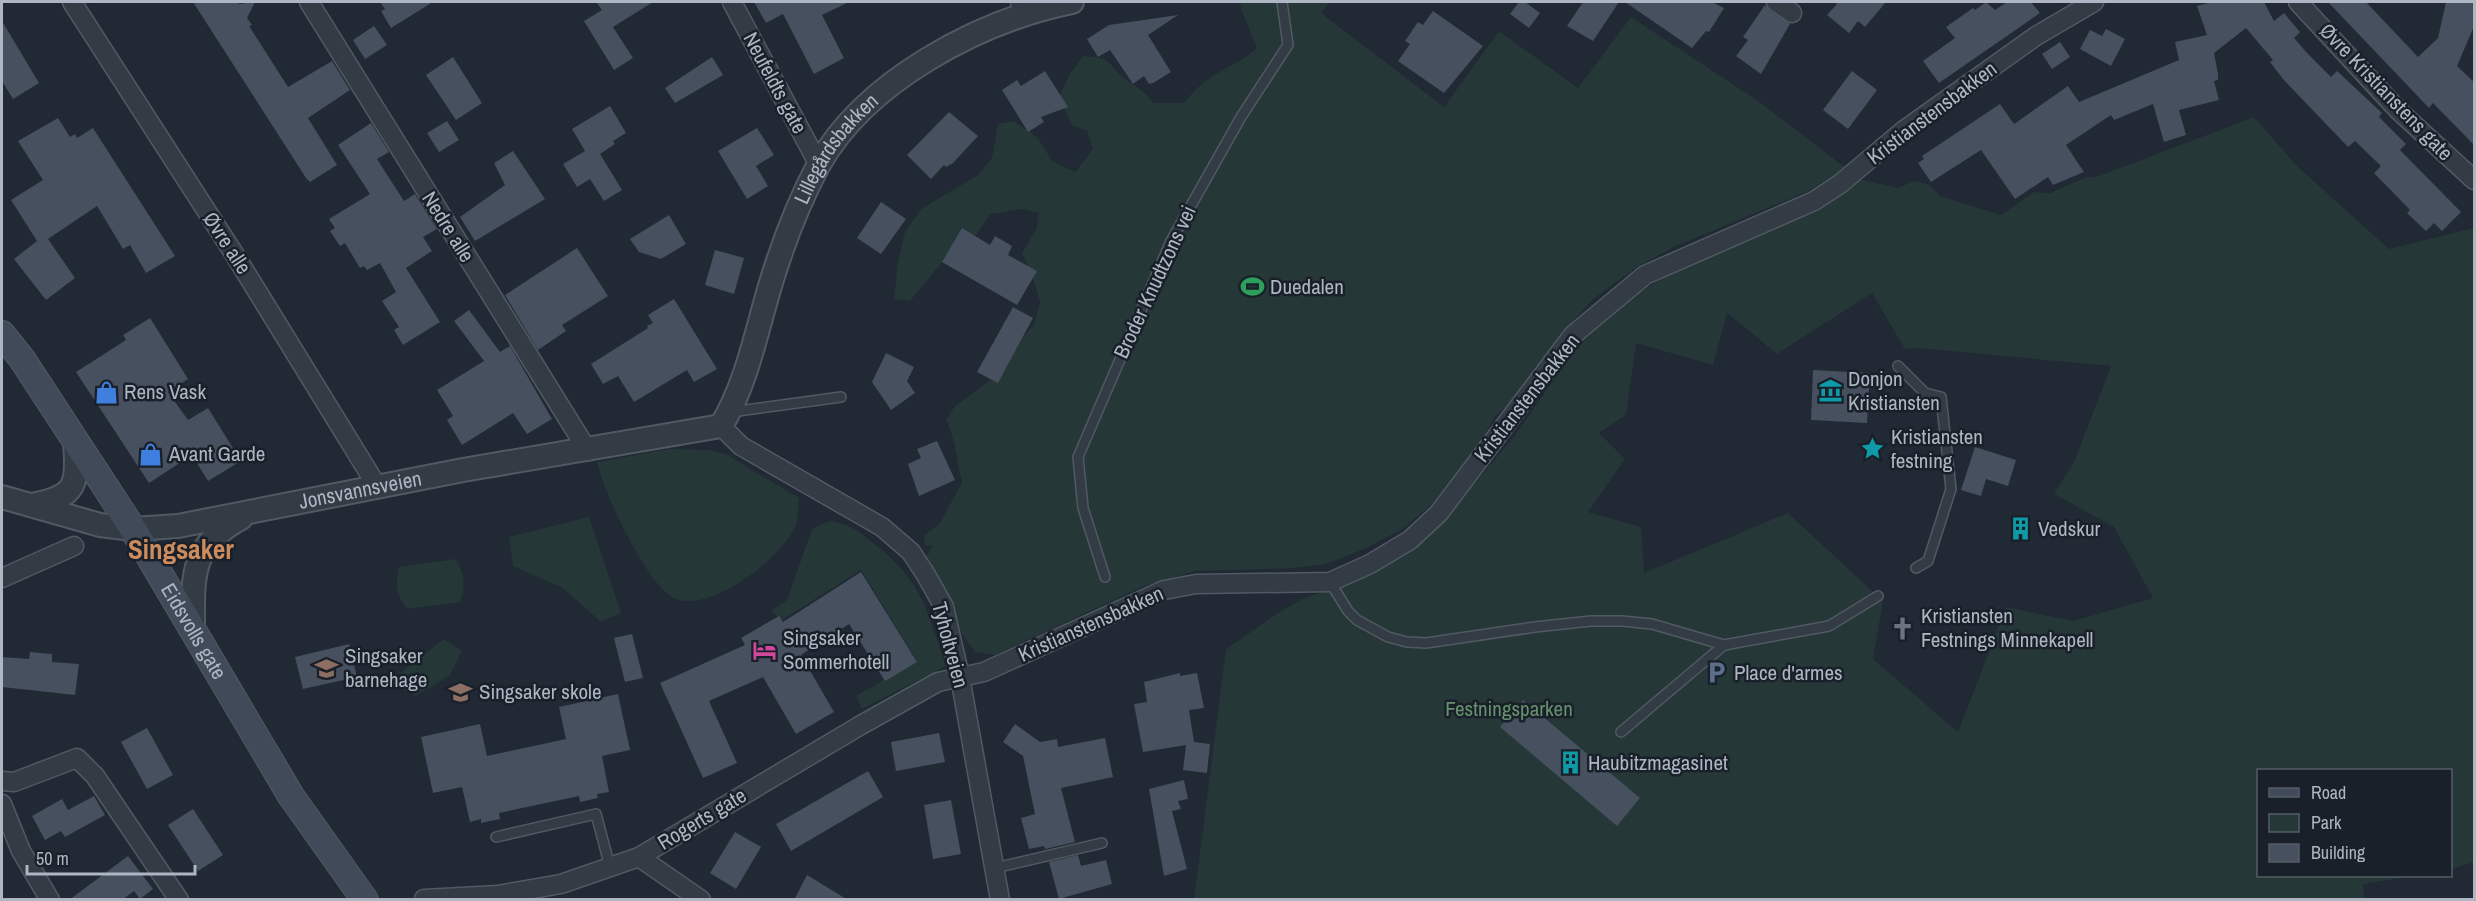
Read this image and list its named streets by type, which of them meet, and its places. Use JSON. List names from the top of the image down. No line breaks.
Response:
{"streets":{"main road":["Eidsvolls gate"],"street":["Neufeldts gate","Øvre Kristianstens gate","Kristianstensbakken","Lillegårdsbakken","Nedre alle","Øvre alle","Jonsvannsveien","Tyholtveien","Rogerts gate"],"lane":["Broder Knudtzons vei"]},"crossings":[["Neufeldts gate","Lillegårdsbakken"],["Kristianstensbakken","Tyholtveien"],["Kristianstensbakken","Rogerts gate"],["Lillegårdsbakken","Jonsvannsveien"],["Lillegårdsbakken","Tyholtveien"],["Nedre alle","Jonsvannsveien"],["Øvre alle","Jonsvannsveien"],["Jonsvannsveien","Eidsvolls gate"],["Jonsvannsveien","Tyholtveien"],["Tyholtveien","Rogerts gate"]],"districts":["Singsaker"],"parks":["Festningsparken"],"places":{"sports":["Duedalen"],"museum":["Donjon Kristiansten"],"shop":["Rens Vask","Avant Garde"],"place":["Kristiansten festning"],"building":["Vedskur","Haubitzmagasinet"],"church":["Kristiansten Festnings Minnekapell"],"hotel":["Singsaker Sommerhotell"],"school or university":["Singsaker barnehage","Singsaker skole"],"parking":["Place d'armes"]},"legend":["Road","Park","Building"],"scale_bar":"50 m"}
